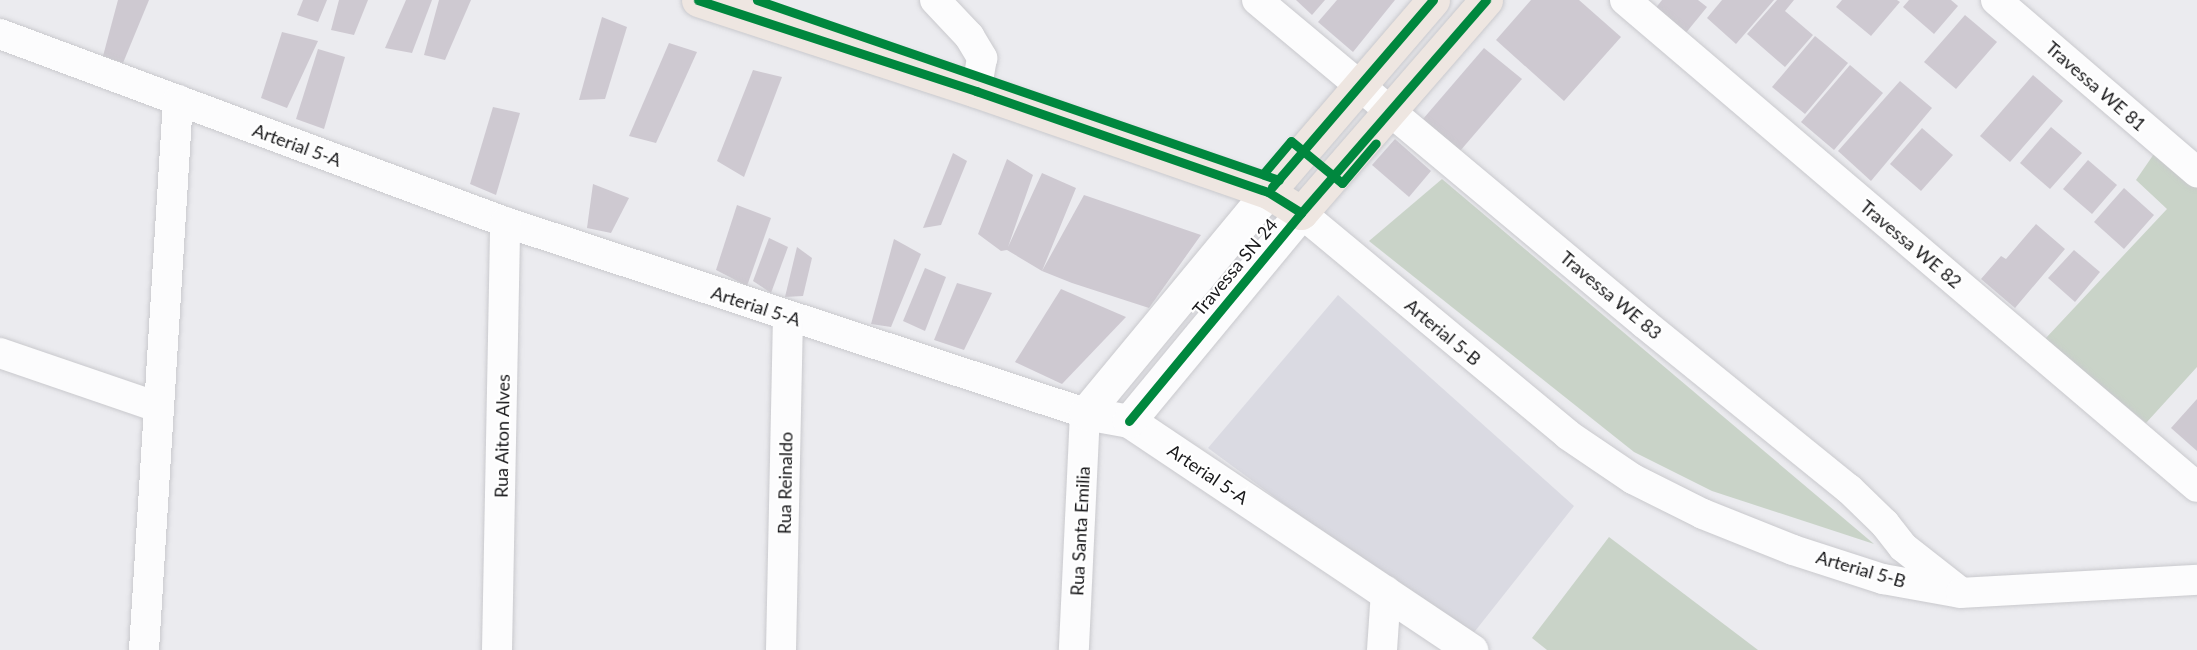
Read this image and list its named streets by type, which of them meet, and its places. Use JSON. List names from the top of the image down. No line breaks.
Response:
{"streets":{"main road":["Arterial 5-A","Travessa SN 24","Arterial 5-B"],"street":["Travessa WE 81","Travessa WE 82","Travessa WE 83","Rua Aiton Alves","Rua Reinaldo","Rua Santa Emilia"]},"crossings":[["Arterial 5-A","Travessa SN 24"],["Arterial 5-A","Rua Aiton Alves"],["Arterial 5-A","Rua Reinaldo"],["Arterial 5-A","Rua Santa Emilia"],["Travessa SN 24","Travessa WE 83"],["Travessa SN 24","Arterial 5-B"],["Travessa SN 24","Rua Santa Emilia"],["Travessa WE 83","Arterial 5-B"]]}
